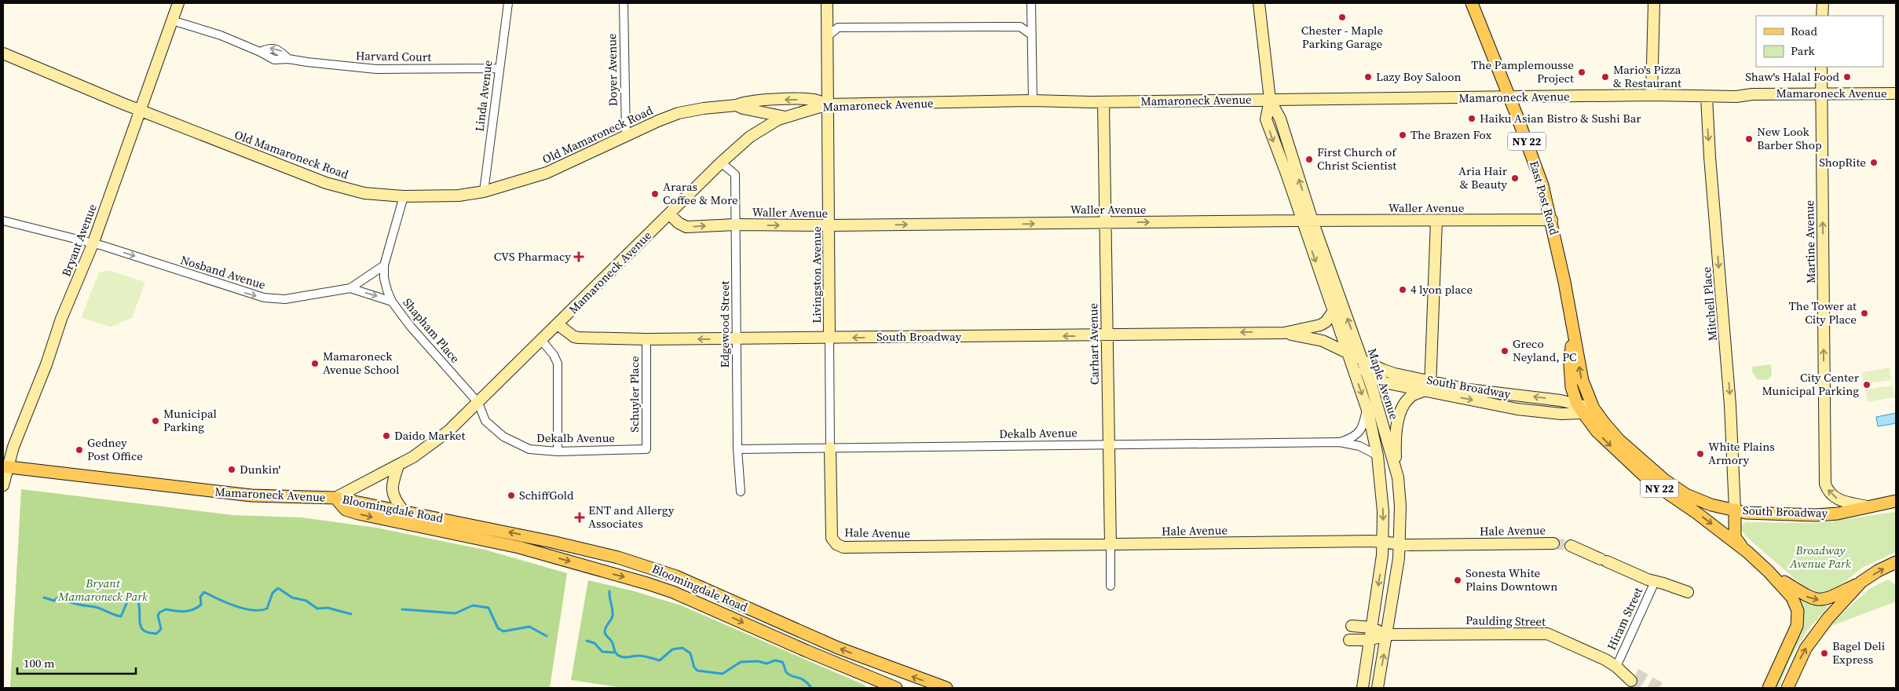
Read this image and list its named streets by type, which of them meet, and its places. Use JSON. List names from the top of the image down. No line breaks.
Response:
{"streets":{"main road":["Mamaroneck Avenue","Old Mamaroneck Road","NY 22","East Post Road","Waller Avenue","Bryant Avenue","Martine Avenue","Livingston Avenue","Mitchell Place","South Broadway","Carhart Avenue","Maple Avenue","Bloomingdale Road","Hale Avenue","Paulding Street"],"street":["Harvard Court","Doyer Avenue","Linda Avenue","Nosband Avenue","Edgewood Street","Shapham Place","Schuyler Place","Dekalb Avenue","Hiram Street"]},"crossings":[["Harvard Court","Linda Avenue"],["Harvard Court","Bryant Avenue"],["Doyer Avenue","Old Mamaroneck Road"],["Mamaroneck Avenue","Old Mamaroneck Road"],["Mamaroneck Avenue","East Post Road"],["Mamaroneck Avenue","Waller Avenue"],["Mamaroneck Avenue","Bryant Avenue"],["Mamaroneck Avenue","Martine Avenue"],["Mamaroneck Avenue","Livingston Avenue"],["Mamaroneck Avenue","Mitchell Place"],["Mamaroneck Avenue","Edgewood Street"],["Mamaroneck Avenue","Shapham Place"],["Mamaroneck Avenue","South Broadway"],["Mamaroneck Avenue","Carhart Avenue"],["Mamaroneck Avenue","Maple Avenue"],["Mamaroneck Avenue","Dekalb Avenue"],["Mamaroneck Avenue","Bloomingdale Road"],["Linda Avenue","Old Mamaroneck Road"],["Old Mamaroneck Road","Bryant Avenue"],["Old Mamaroneck Road","Livingston Avenue"],["Old Mamaroneck Road","Shapham Place"],["NY 22","East Post Road"],["NY 22","South Broadway"],["East Post Road","Waller Avenue"],["East Post Road","South Broadway"],["Waller Avenue","Livingston Avenue"],["Waller Avenue","Edgewood Street"],["Waller Avenue","Carhart Avenue"],["Waller Avenue","Maple Avenue"],["Bryant Avenue","Nosband Avenue"],["Martine Avenue","South Broadway"],["Nosband Avenue","Shapham Place"],["Livingston Avenue","South Broadway"],["Livingston Avenue","Dekalb Avenue"],["Livingston Avenue","Hale Avenue"],["Mitchell Place","South Broadway"],["Edgewood Street","South Broadway"],["Edgewood Street","Dekalb Avenue"],["Shapham Place","Dekalb Avenue"],["South Broadway","Carhart Avenue"],["South Broadway","Maple Avenue"],["South Broadway","Schuyler Place"],["Carhart Avenue","Dekalb Avenue"],["Carhart Avenue","Hale Avenue"],["Maple Avenue","Dekalb Avenue"],["Maple Avenue","Hale Avenue"],["Maple Avenue","Paulding Street"],["Schuyler Place","Dekalb Avenue"],["Hiram Street","Paulding Street"]],"one_way":["Waller Avenue","Martine Avenue","Nosband Avenue","Mitchell Place","South Broadway"],"parks":["Broadway Avenue Park","Bryant Mamaroneck Park"],"places":{"other":["Chester - Maple Parking Garage","The Pamplemousse Project","Lazy Boy Saloon","Mario's Pizza & Restaurant","Shaw's Halal Food","Haiku Asian Bistro & Sushi Bar","The Brazen Fox","New Look Barber Shop","First Church of Christ Scientist","ShopRite","Aria Hair & Beauty","Araras Coffee & More","4 lyon place","The Tower at City Place","Greco Neyland, PC","Mamaroneck Avenue School","City Center Municipal Parking","Municipal Parking","Daido Market","Gedney Post Office","White Plains Armory","Dunkin'","SchiffGold","Sonesta White Plains Downtown","Bagel Deli Express"],"health":["CVS Pharmacy","ENT and Allergy Associates"]},"legend":["Road","Park"],"scale_bar":"100 m"}
